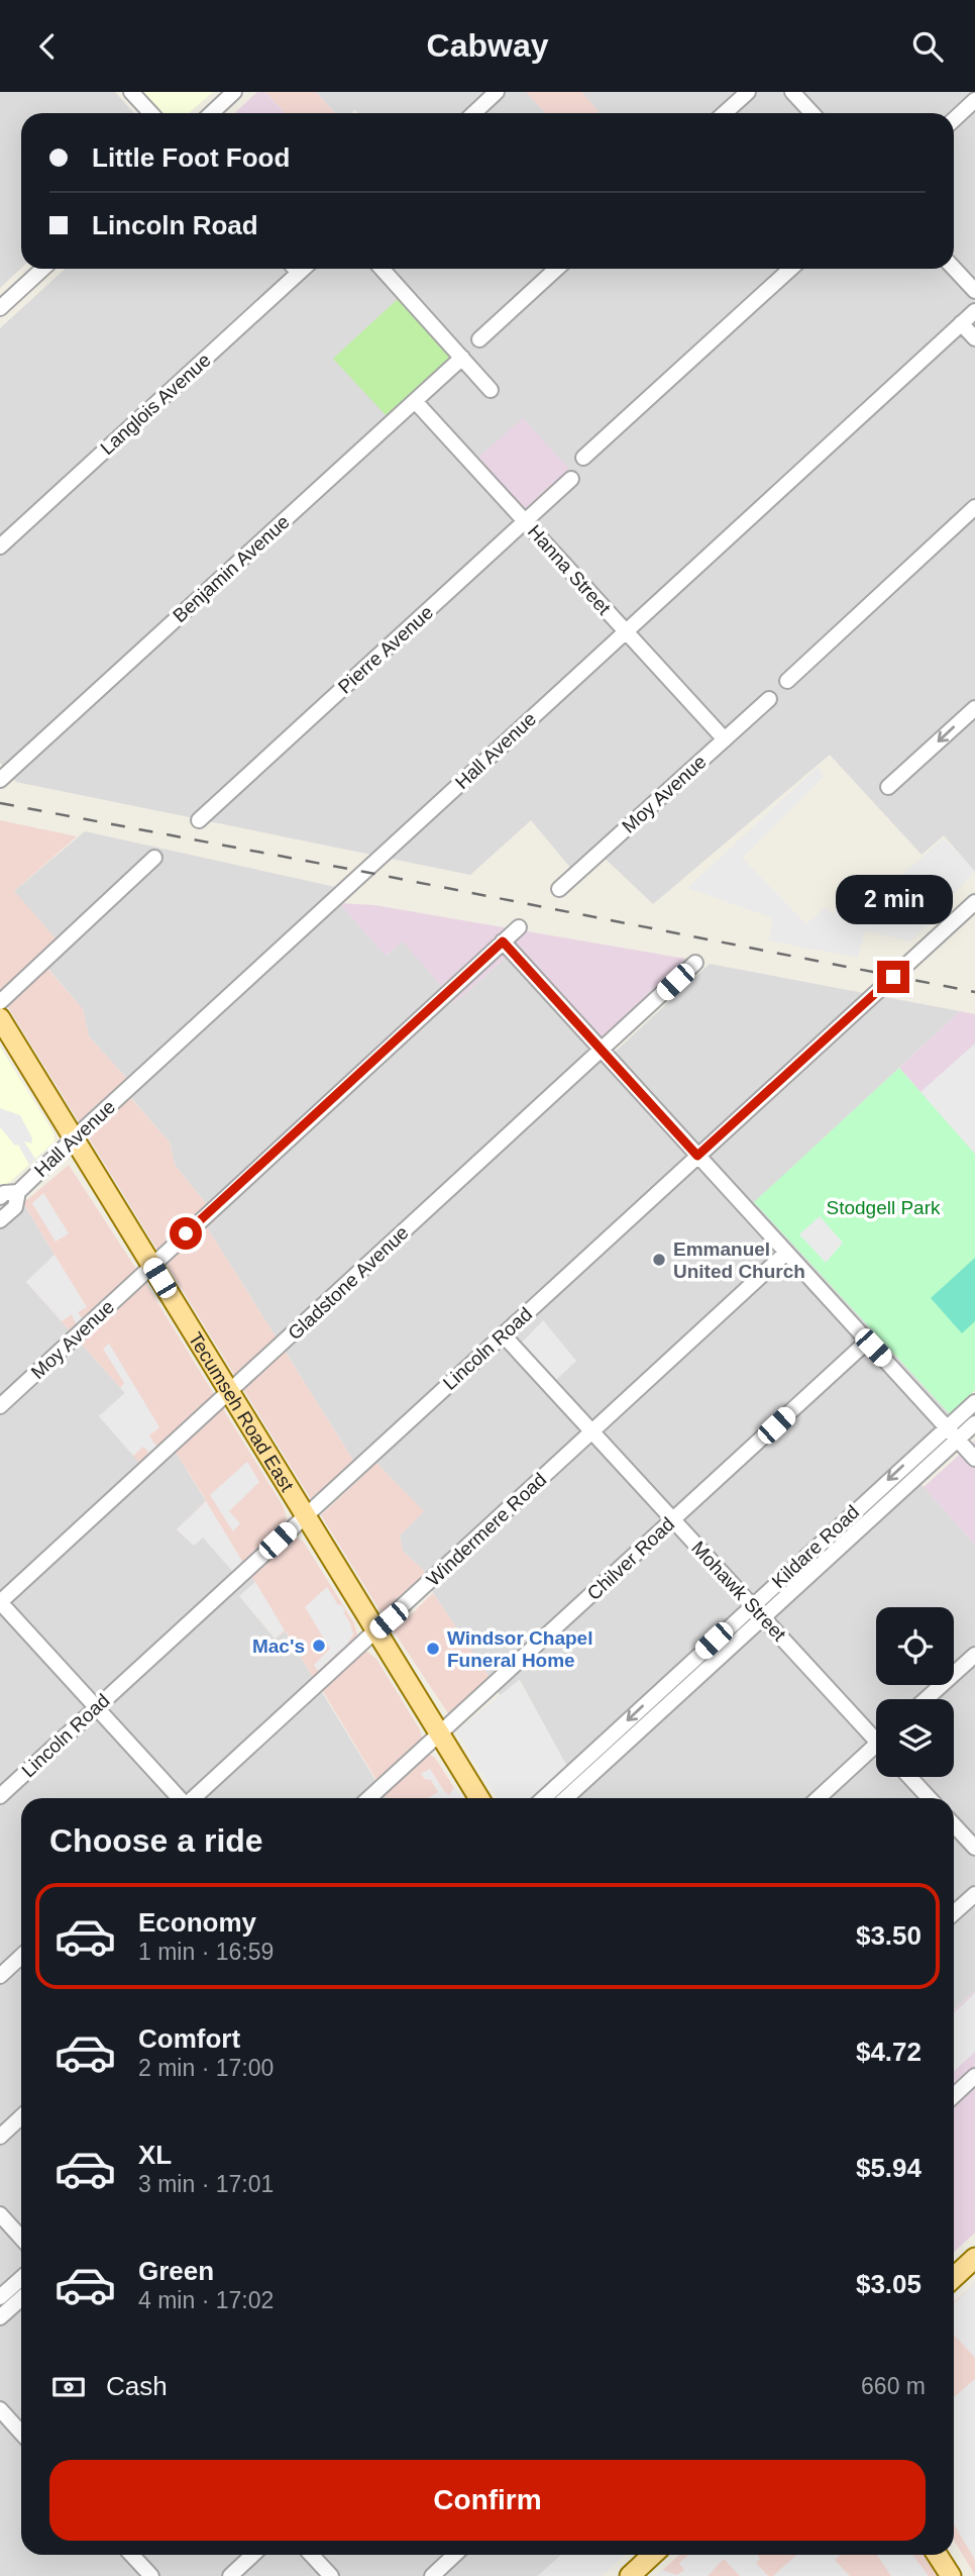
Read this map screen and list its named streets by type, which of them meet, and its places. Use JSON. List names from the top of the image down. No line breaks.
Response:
{"streets":{"main road":["Tecumseh Road East"],"street":["Langlois Avenue","Benjamin Avenue","Hanna Street","Pierre Avenue","Hall Avenue","Moy Avenue","Gladstone Avenue","Lincoln Road","Windermere Road","Kildare Road","Chilver Road","Mohawk Street"]},"crossings":[["Benjamin Avenue","Hanna Street"],["Hanna Street","Pierre Avenue"],["Hanna Street","Hall Avenue"],["Hanna Street","Moy Avenue"],["Hall Avenue","Tecumseh Road East"],["Moy Avenue","Tecumseh Road East"],["Gladstone Avenue","Tecumseh Road East"],["Lincoln Road","Tecumseh Road East"],["Lincoln Road","Mohawk Street"],["Tecumseh Road East","Windermere Road"],["Tecumseh Road East","Chilver Road"],["Windermere Road","Mohawk Street"],["Kildare Road","Mohawk Street"],["Chilver Road","Mohawk Street"]],"parks":["Stodgell Park"],"places":["Emmanuel United Church","Mac's","Windsor Chapel Funeral Home"],"page":{"header":"Cabway","banner":["Little Foot Food","Lincoln Road"],"bubble":"2 min","heading":"Choose a ride","list":[{"name":"Economy","note":"1 min · 16:59","value":"$3.50"},{"name":"Comfort","note":"2 min · 17:00","value":"$4.72"},{"name":"XL","note":"3 min · 17:01","value":"$5.94"},{"name":"Green","note":"4 min · 17:02","value":"$3.05"}],"pay":["Cash","660 m"],"buttons":"Confirm"}}
